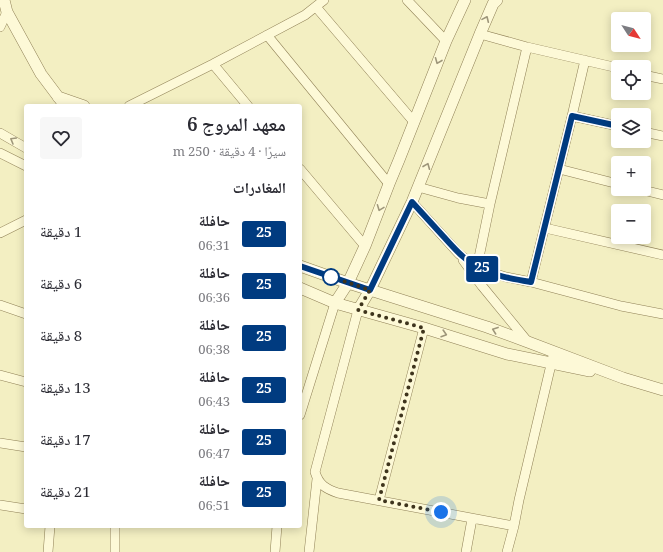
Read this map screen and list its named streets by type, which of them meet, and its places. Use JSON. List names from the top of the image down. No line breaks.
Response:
{"lines":["bus line 25"],"north":"bottom right","page":{"on_map":"25","map_buttons":["+","−"],"heading":[["معهد المروج 6","سيرًا · 4 دقيقة · 250 m"],"المغادرات"],"list":[{"mark":"25","name":"حافلة","note":"06:31","value":"1 دقيقة"},{"mark":"25","name":"حافلة","note":"06:36","value":"6 دقيقة"},{"mark":"25","name":"حافلة","note":"06:38","value":"8 دقيقة"},{"mark":"25","name":"حافلة","note":"06:43","value":"13 دقيقة"},{"mark":"25","name":"حافلة","note":"06:47","value":"17 دقيقة"},{"mark":"25","name":"حافلة","note":"06:51","value":"21 دقيقة"}]}}
